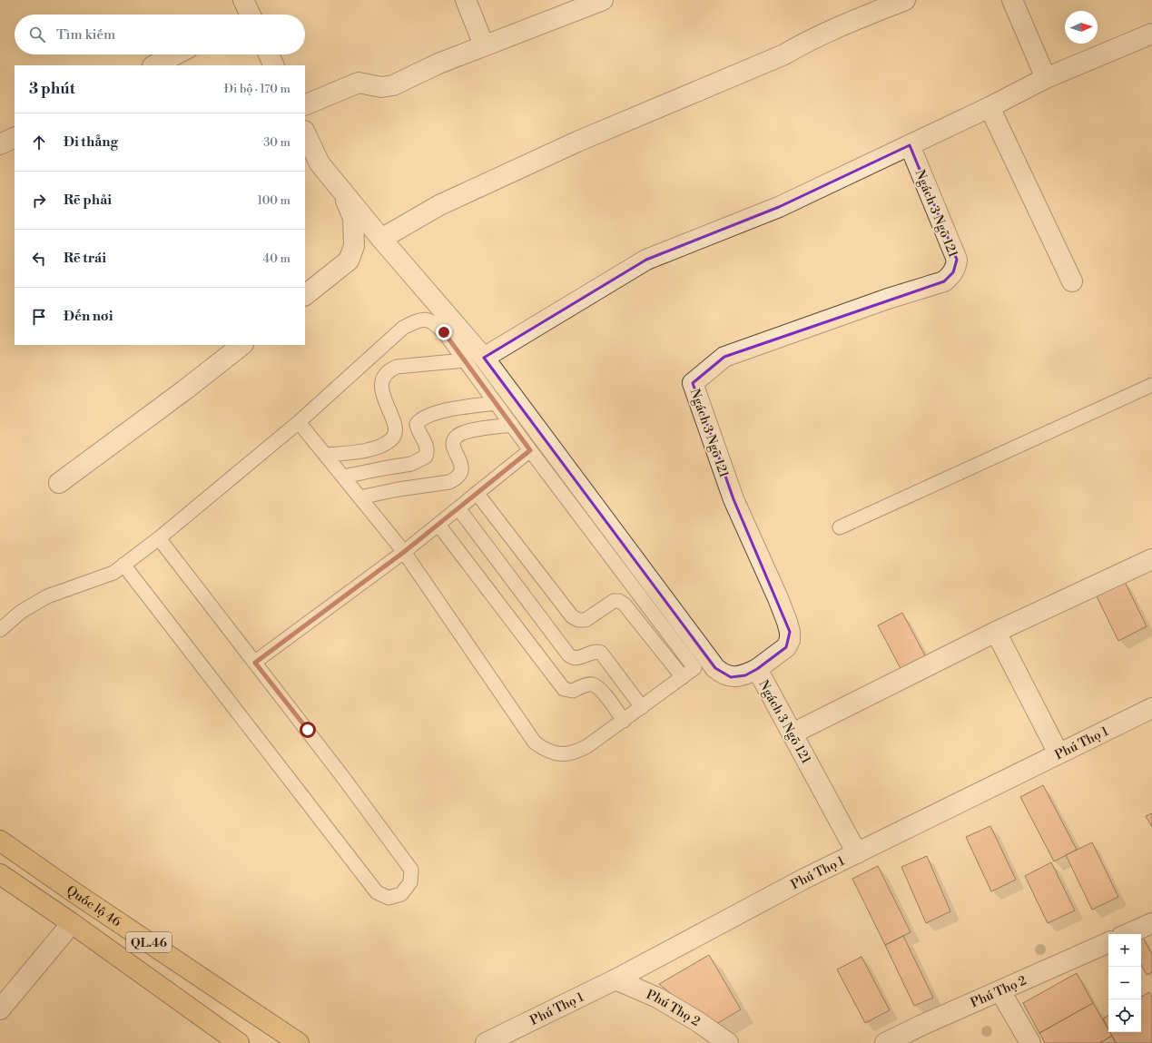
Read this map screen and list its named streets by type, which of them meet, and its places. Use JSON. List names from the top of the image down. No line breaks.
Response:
{"streets":{"highway":["Quốc lộ 46","QL.46"],"street":["Ngách 3 Ngõ 121","Phú Thọ 1","Phú Thọ 2"]},"crossings":[["Ngách 3 Ngõ 121","Phú Thọ 1"],["Phú Thọ 1","Phú Thọ 2"]],"north":"right","page":{"search":"Tìm kiếm","heading":["3 phút","Đi bộ · 170 m"],"list":[["Đi thẳng","30 m"],["Rẽ phải","100 m"],["Rẽ trái","40 m"],"Đến nơi"],"map_buttons":["+","−"]}}
